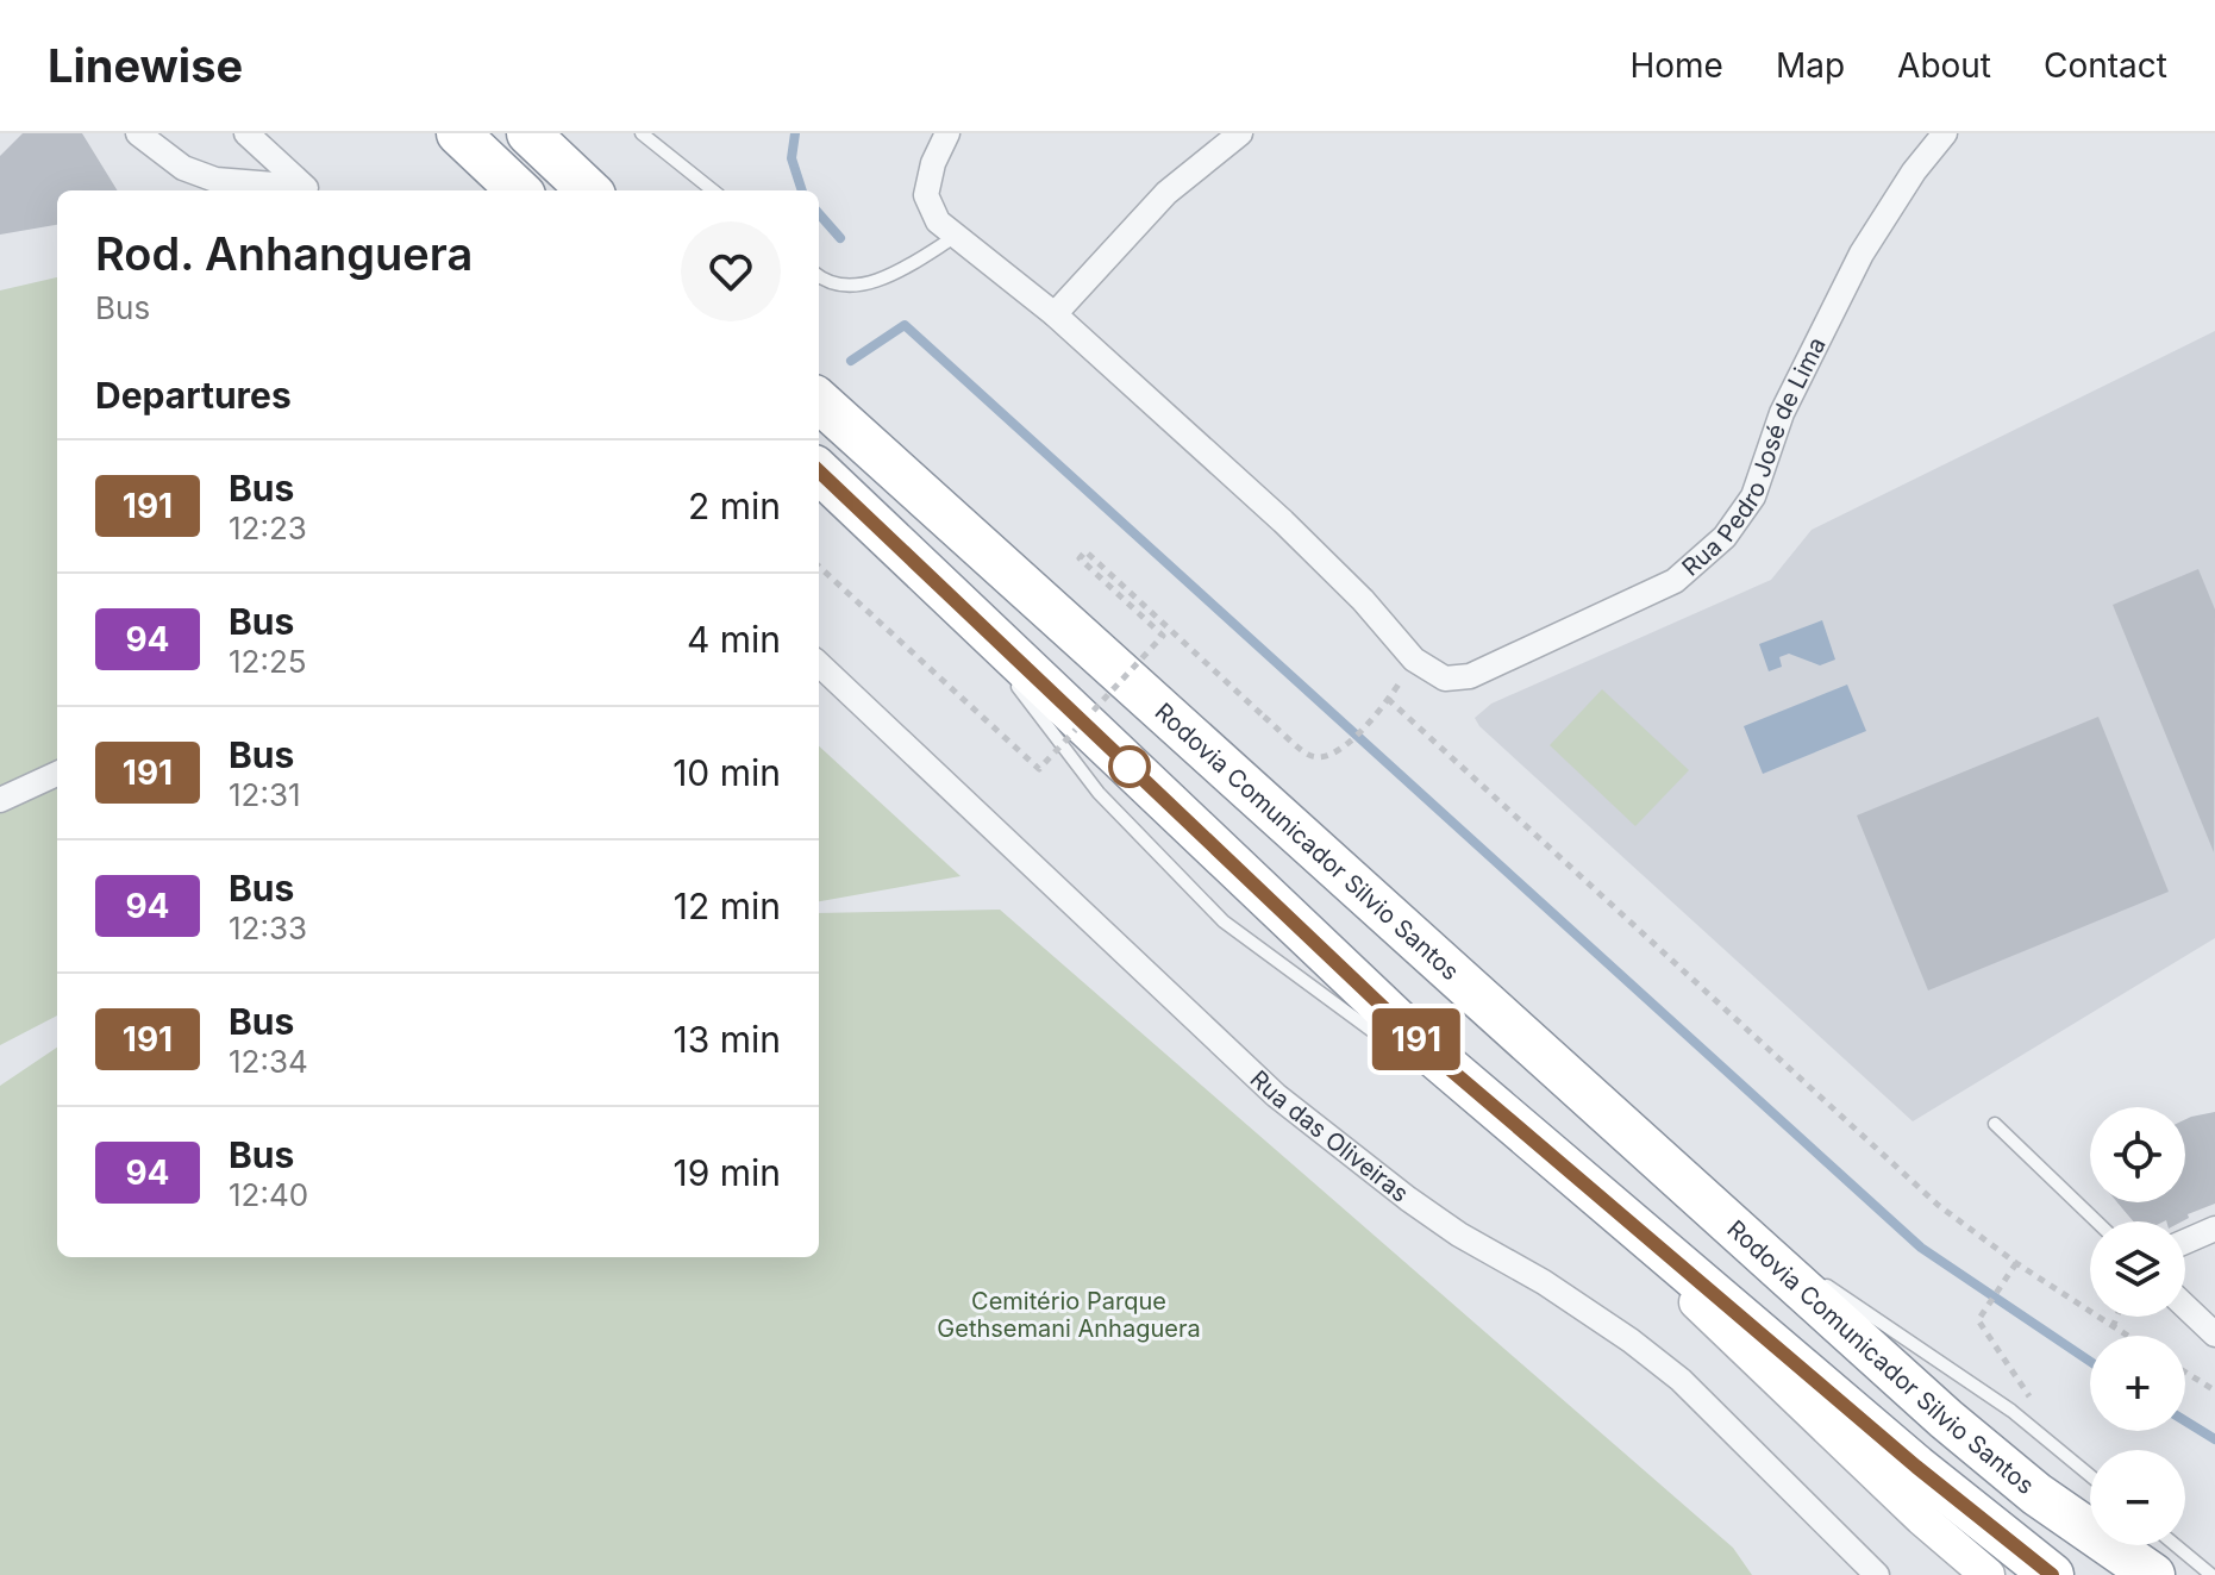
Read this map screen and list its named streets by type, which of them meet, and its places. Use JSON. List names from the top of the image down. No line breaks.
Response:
{"streets":{"highway":["Rodovia Comunicador Silvio Santos"],"street":["Rua Pedro José de Lima","Rua das Oliveiras"]},"parks":["Cemitério Parque Gethsemani Anhaguera"],"lines":["bus line 191"],"page":{"header":"Linewise","nav":["Home","Map","About","Contact"],"on_map":"191","heading":[["Rod. Anhanguera","Bus"],"Departures"],"list":[{"mark":"191","name":"Bus","note":"12:23","value":"2 min"},{"mark":"94","name":"Bus","note":"12:25","value":"4 min"},{"mark":"191","name":"Bus","note":"12:31","value":"10 min"},{"mark":"94","name":"Bus","note":"12:33","value":"12 min"},{"mark":"191","name":"Bus","note":"12:34","value":"13 min"},{"mark":"94","name":"Bus","note":"12:40","value":"19 min"}],"map_buttons":["+","−"]}}
